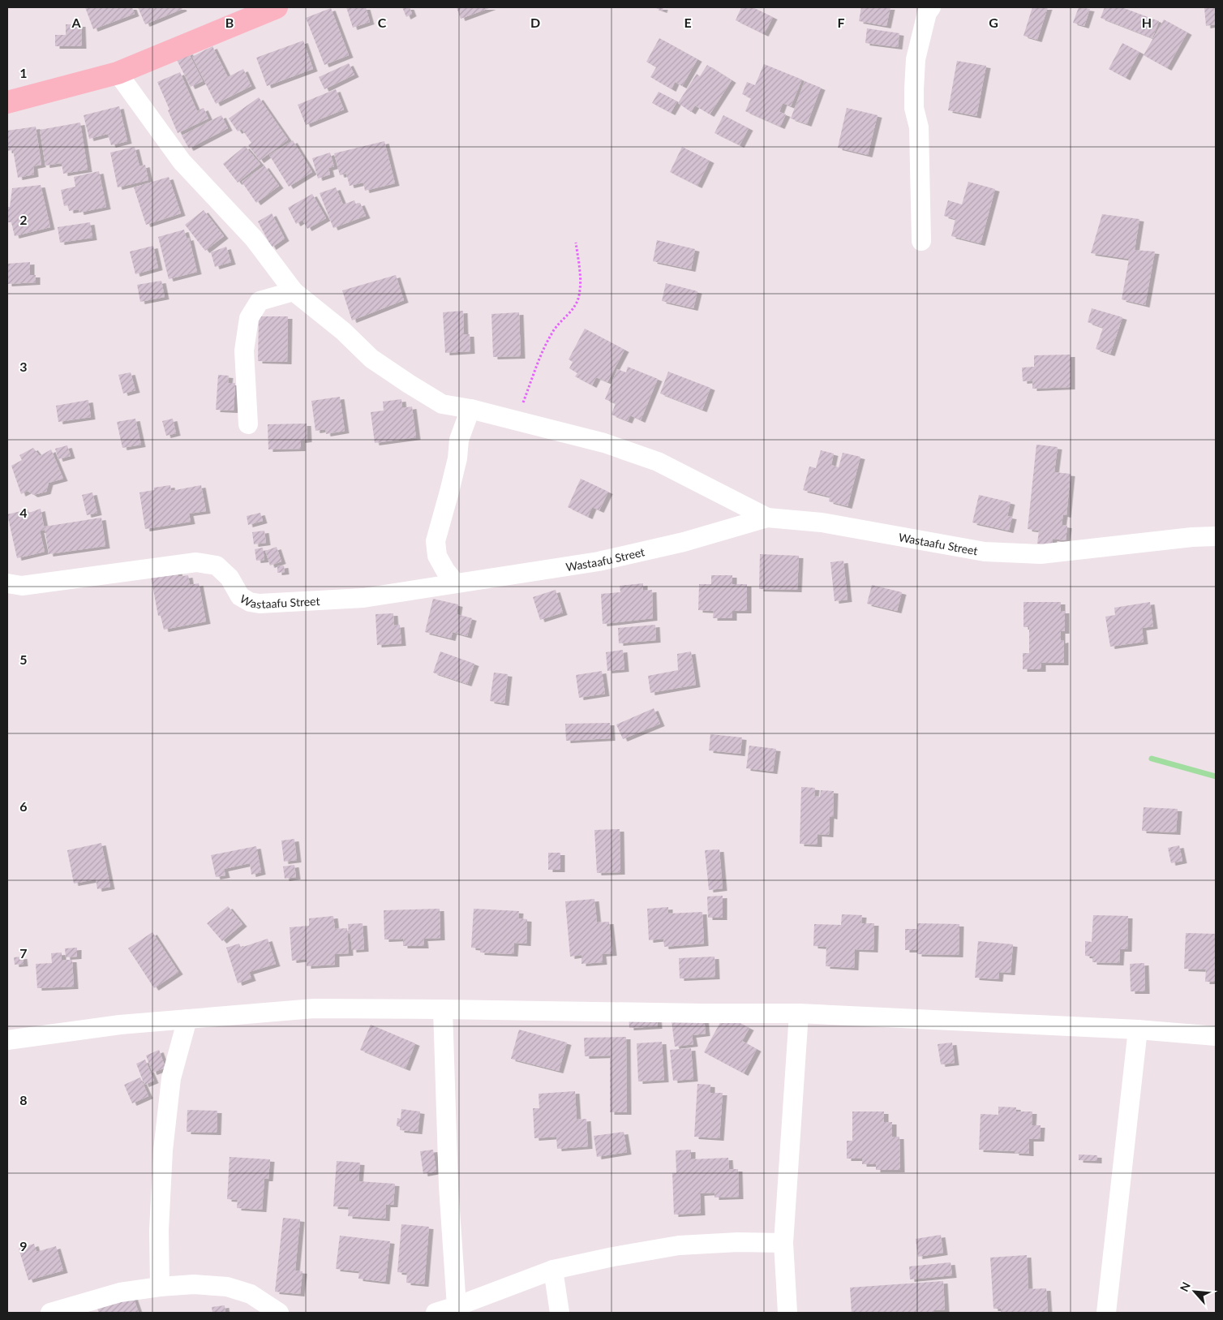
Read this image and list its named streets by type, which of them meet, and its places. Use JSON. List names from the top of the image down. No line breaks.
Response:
{"streets":{"street":["Wastaafu Street"]},"north":"top left","grid":{"columns":["A","B","C","D","E","F","G","H"],"rows":["1","2","3","4","5","6","7","8","9"]}}
